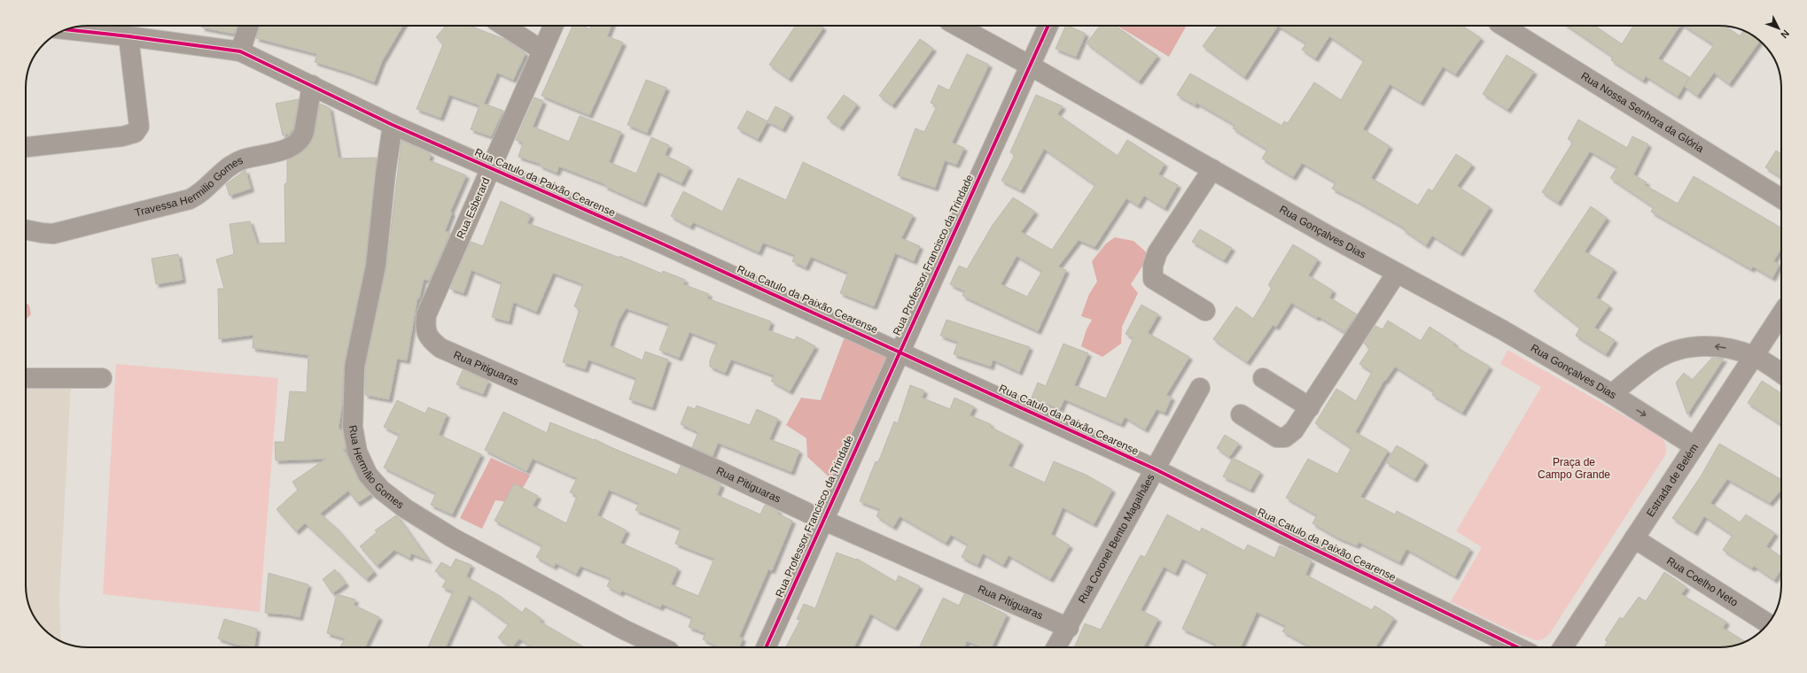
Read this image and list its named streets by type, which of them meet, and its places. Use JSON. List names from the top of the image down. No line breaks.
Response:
{"streets":{"main road":["Estrada de Belém"],"street":["Rua Nossa Senhora da Glória","Rua Catulo da Paixão Cearense","Travessa Hermilio Gomes","Rua Esberard","Rua Gonçalves Dias","Rua Professor Francisco da Trindade","Rua Pitiguaras","Rua Hermílio Gomes","Rua Coronel Bento Magalhães","Rua Coelho Neto"]},"crossings":[["Rua Catulo da Paixão Cearense","Travessa Hermilio Gomes"],["Rua Catulo da Paixão Cearense","Rua Esberard"],["Rua Catulo da Paixão Cearense","Rua Professor Francisco da Trindade"],["Rua Catulo da Paixão Cearense","Rua Hermílio Gomes"],["Rua Catulo da Paixão Cearense","Rua Coronel Bento Magalhães"],["Rua Esberard","Rua Pitiguaras"],["Rua Gonçalves Dias","Rua Professor Francisco da Trindade"],["Rua Gonçalves Dias","Estrada de Belém"],["Rua Professor Francisco da Trindade","Rua Pitiguaras"],["Rua Pitiguaras","Rua Coronel Bento Magalhães"],["Estrada de Belém","Rua Coelho Neto"]],"parks":["Praça de Campo Grande"],"north":"bottom right"}
